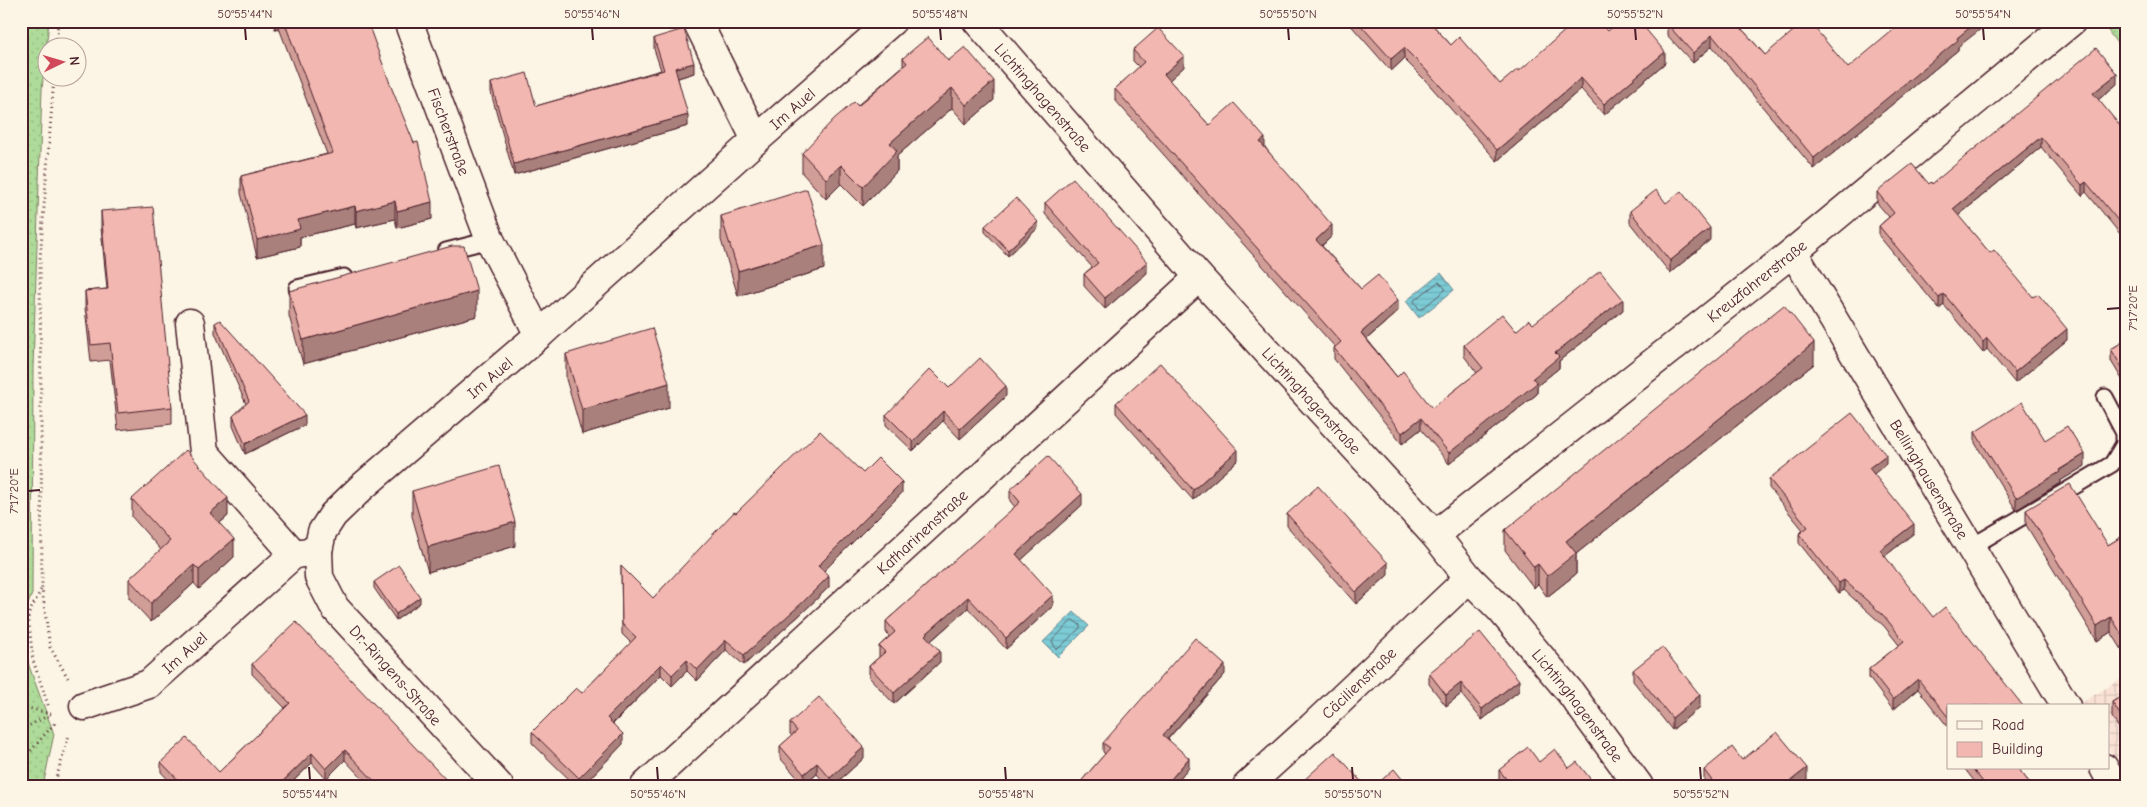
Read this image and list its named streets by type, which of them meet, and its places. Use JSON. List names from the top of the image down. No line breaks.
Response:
{"streets":{"street":["Lichtinghagenstraße","Im Auel","Fischerstraße","Kreuzfahrerstraße","Bellinghausenstraße","Katharinenstraße","Dr.-Ringens-Straße","Cäcilienstraße"]},"crossings":[["Lichtinghagenstraße","Kreuzfahrerstraße"],["Lichtinghagenstraße","Katharinenstraße"],["Lichtinghagenstraße","Cäcilienstraße"],["Im Auel","Fischerstraße"],["Im Auel","Dr.-Ringens-Straße"],["Kreuzfahrerstraße","Bellinghausenstraße"]],"legend":["Road","Building"],"north":"right","coordinates":["50°55'44\"N","50°55'46\"N","50°55'48\"N","50°55'50\"N","50°55'52\"N","50°55'54\"N","7°17'20\"E"]}
